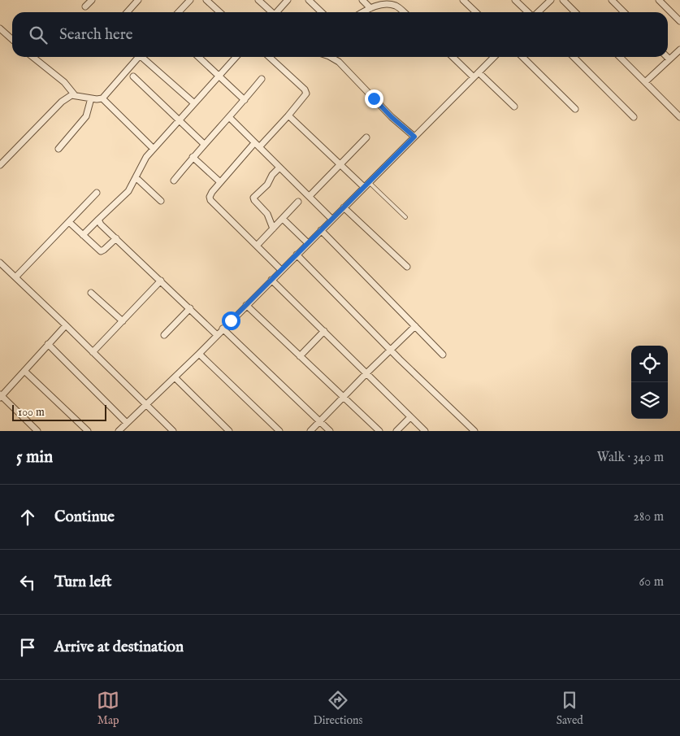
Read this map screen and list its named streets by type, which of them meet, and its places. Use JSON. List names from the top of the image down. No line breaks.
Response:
{"scale_bar":"100 m","page":{"search":"Search here","scale":"100 m","heading":["5 min","Walk · 340 m"],"list":[["Continue","280 m"],["Turn left","60 m"],"Arrive at destination"],"nav":["Map","Directions","Saved"]}}
